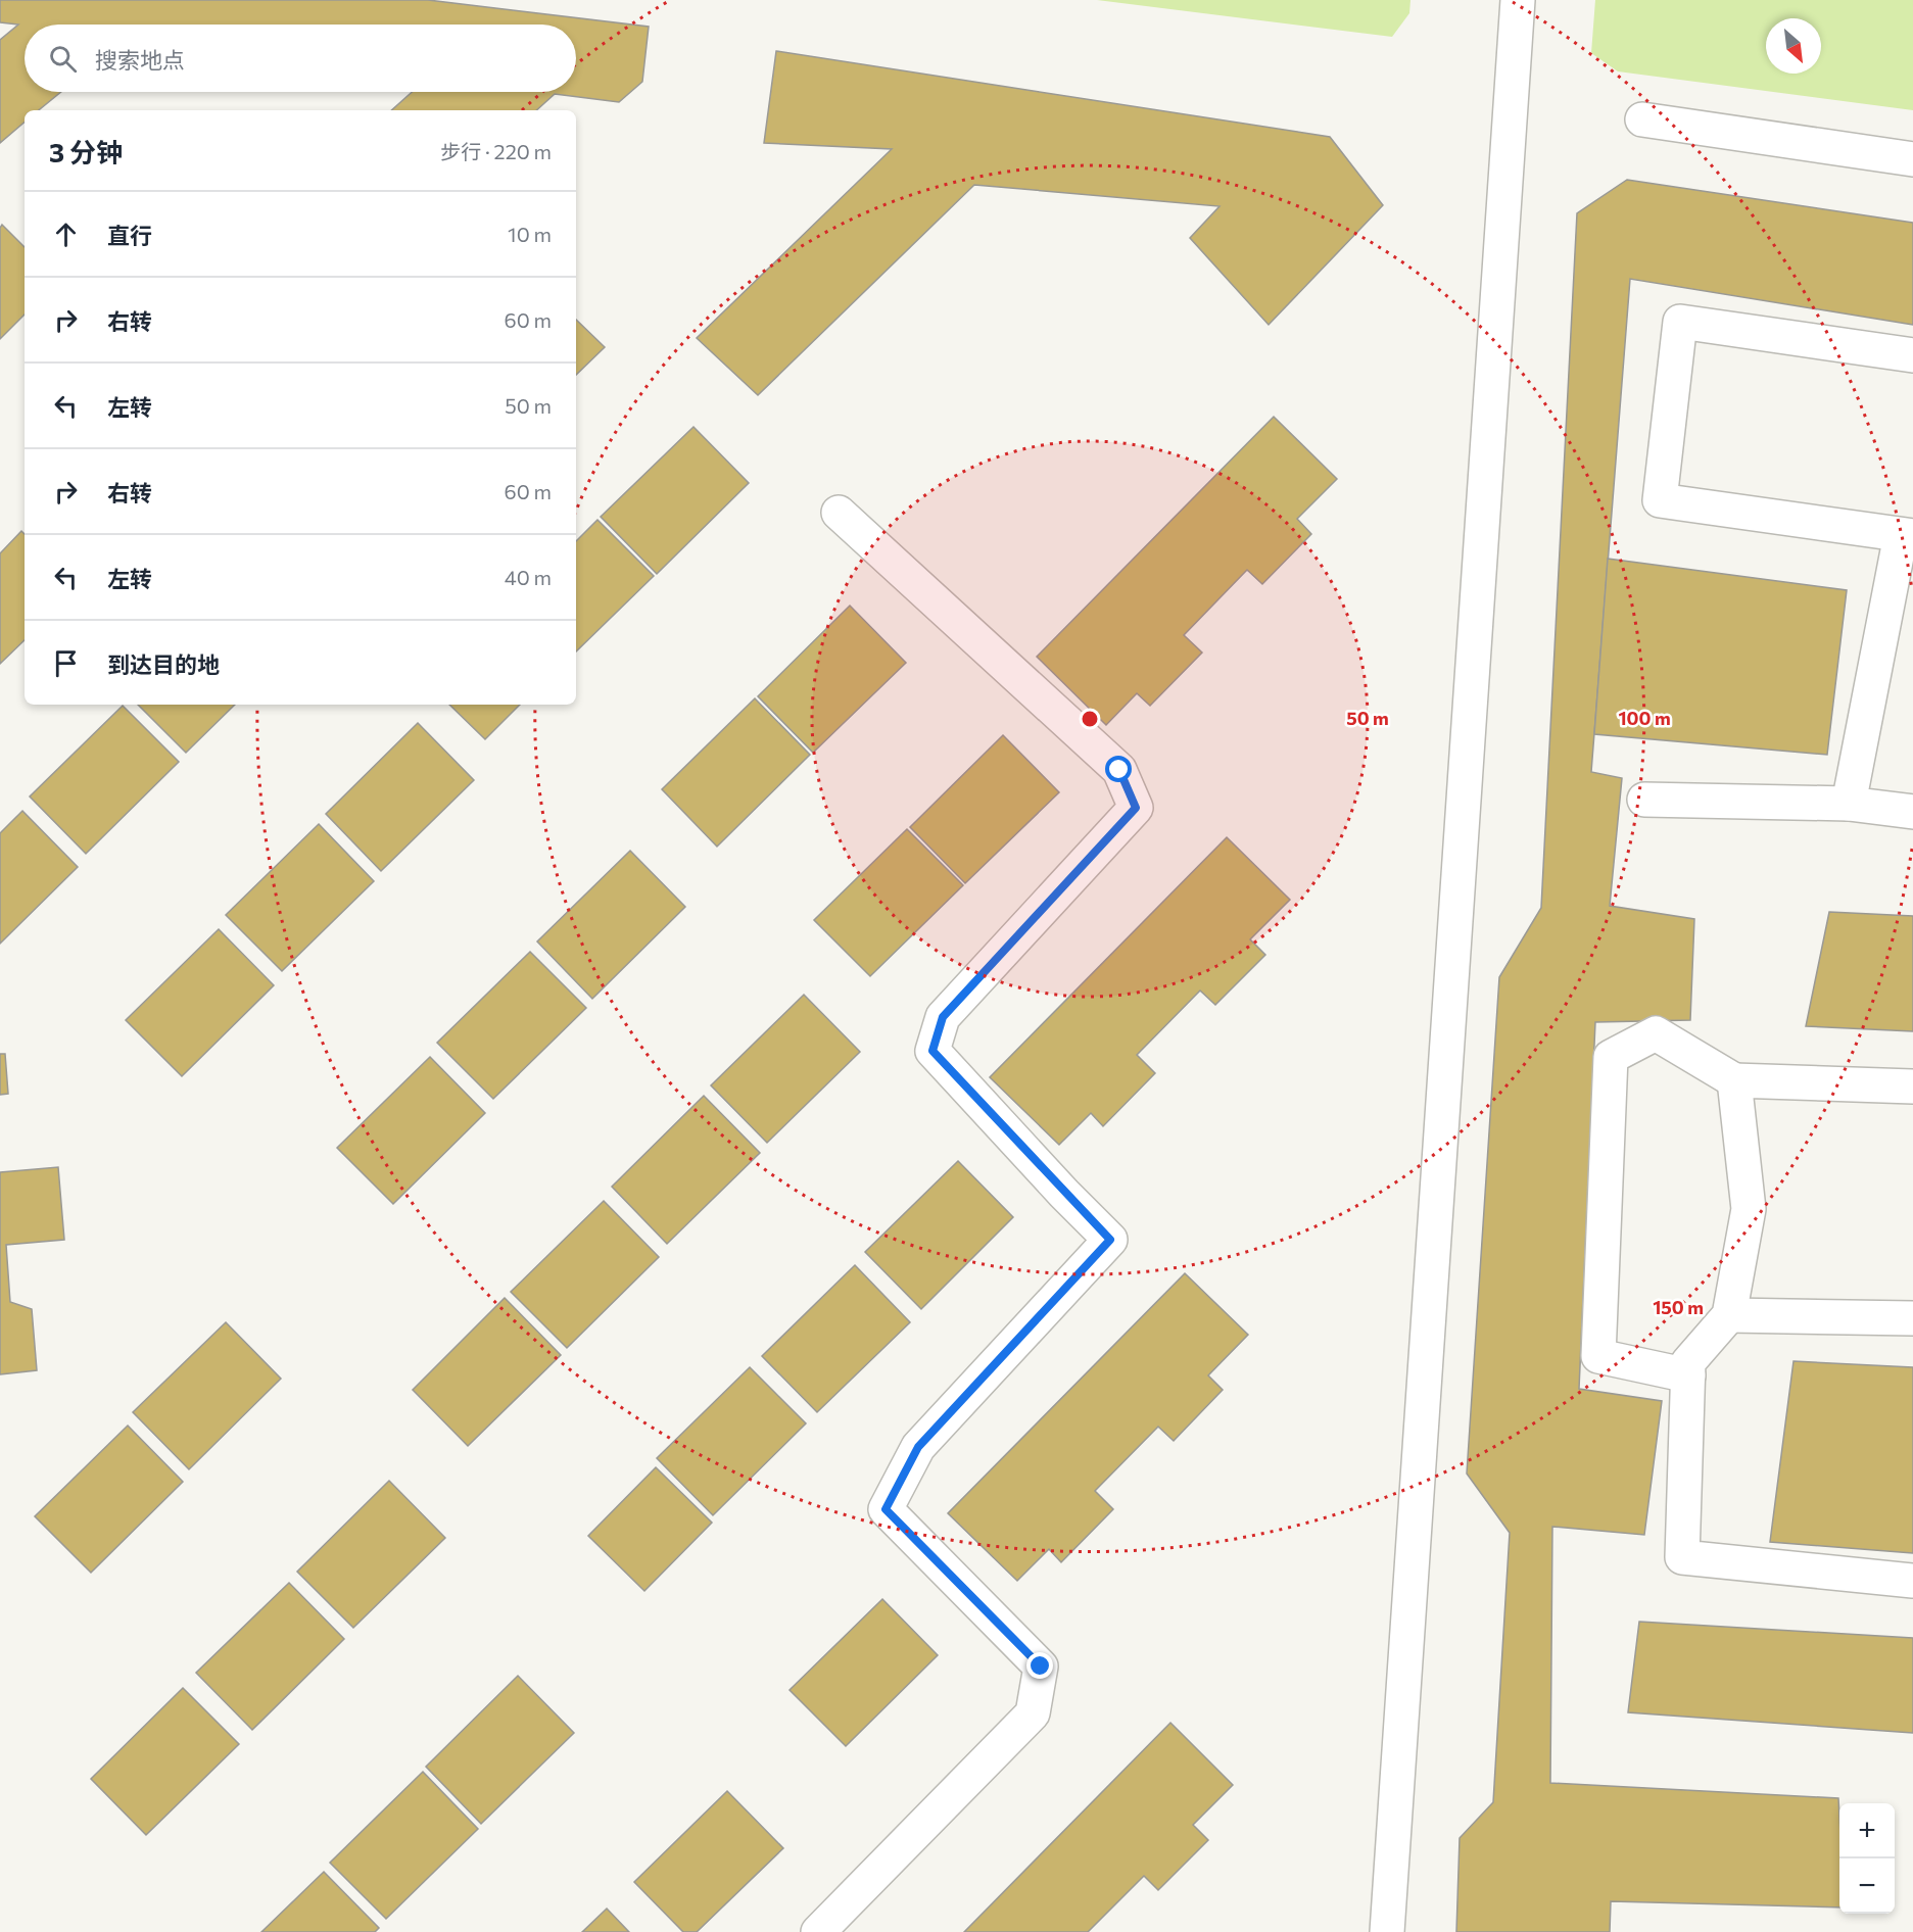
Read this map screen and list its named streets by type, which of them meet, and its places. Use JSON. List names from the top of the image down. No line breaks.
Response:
{"north":"bottom right","page":{"search":"搜索地点","heading":["3 分钟","步行 · 220 m"],"list":[["直行","10 m"],["右转","60 m"],["左转","50 m"],["右转","60 m"],["左转","40 m"],"到达目的地"],"map_buttons":["+","−"]},"rings":["50 m","100 m","150 m"]}
